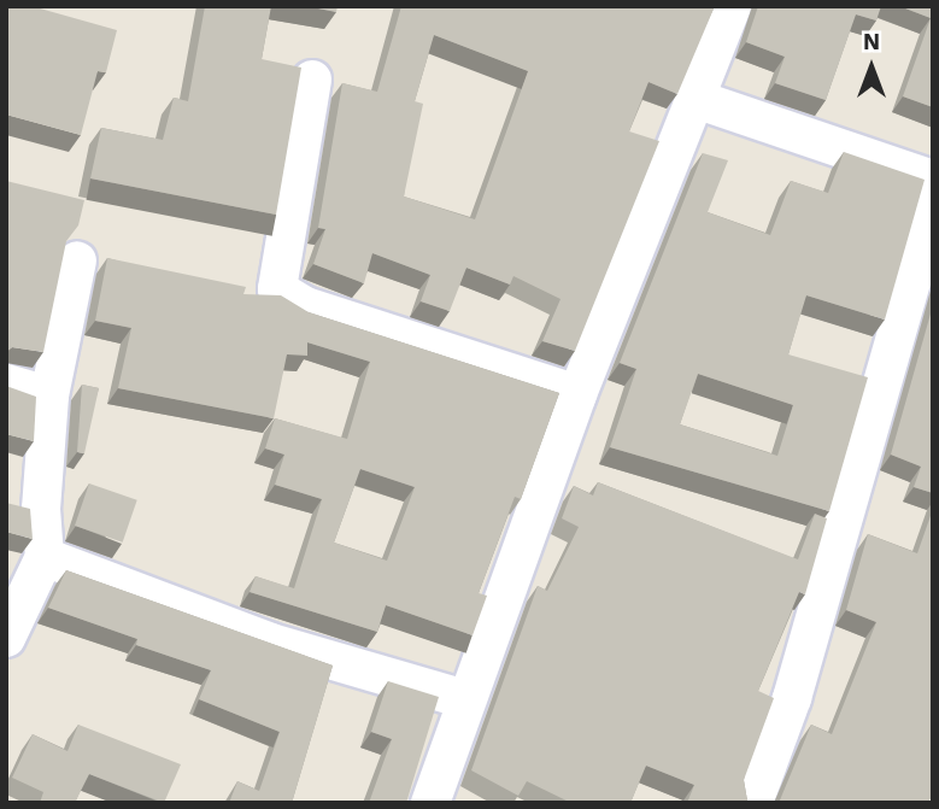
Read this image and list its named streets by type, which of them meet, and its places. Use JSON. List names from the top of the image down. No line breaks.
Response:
{"north":"top"}
